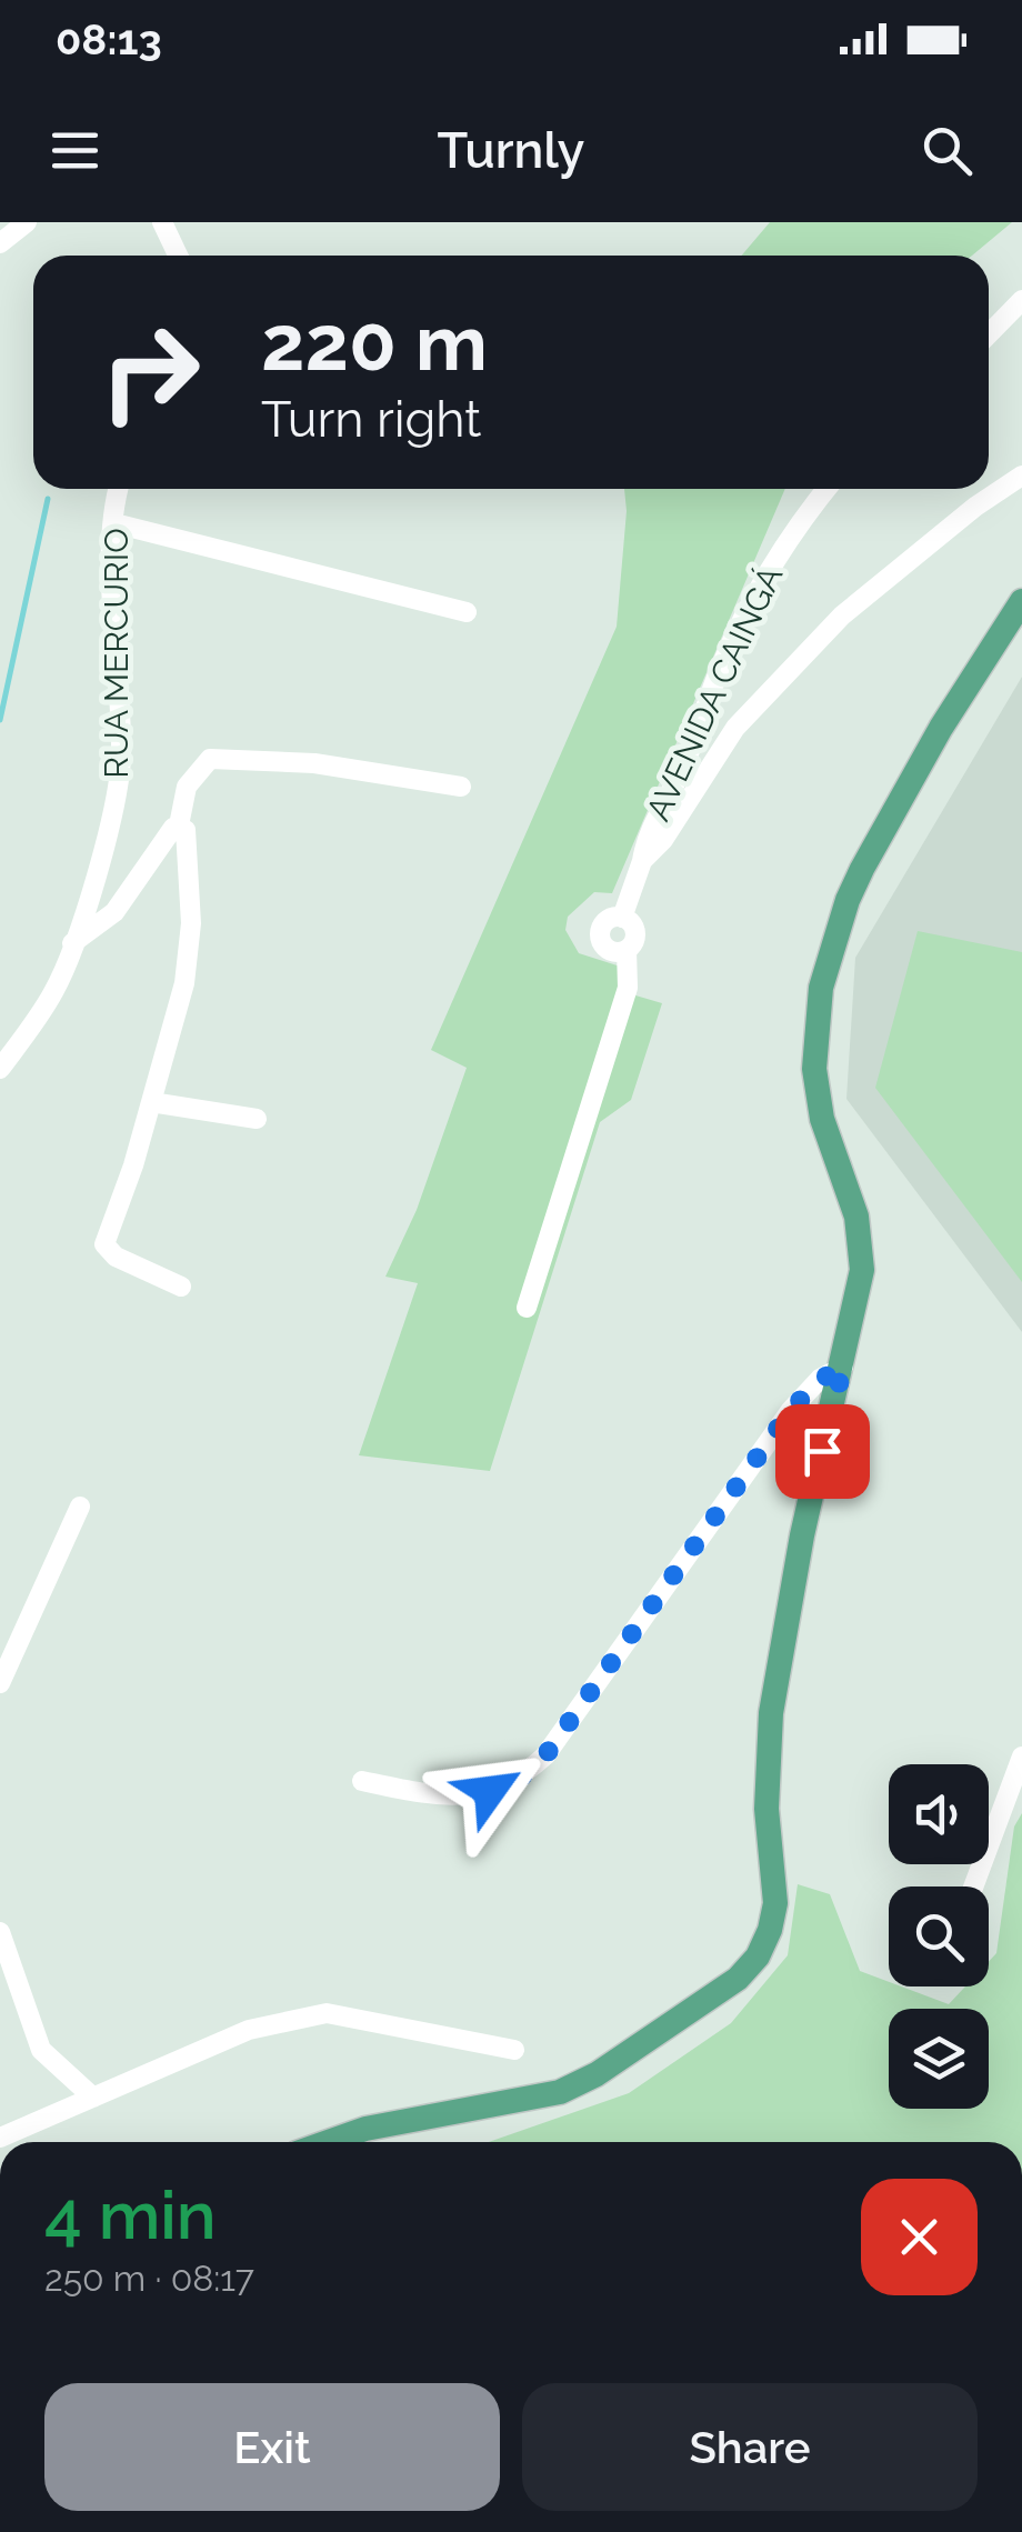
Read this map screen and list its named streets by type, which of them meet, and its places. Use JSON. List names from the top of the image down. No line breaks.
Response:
{"streets":{"street":["RUA MERCURIO","AVENIDA CAINGÁ"]},"page":{"status":"08:13","header":"Turnly","turn":["220 m","Turn right"],"heading":["4 min","250 m · 08:17"],"buttons":["Exit","Share"]}}
